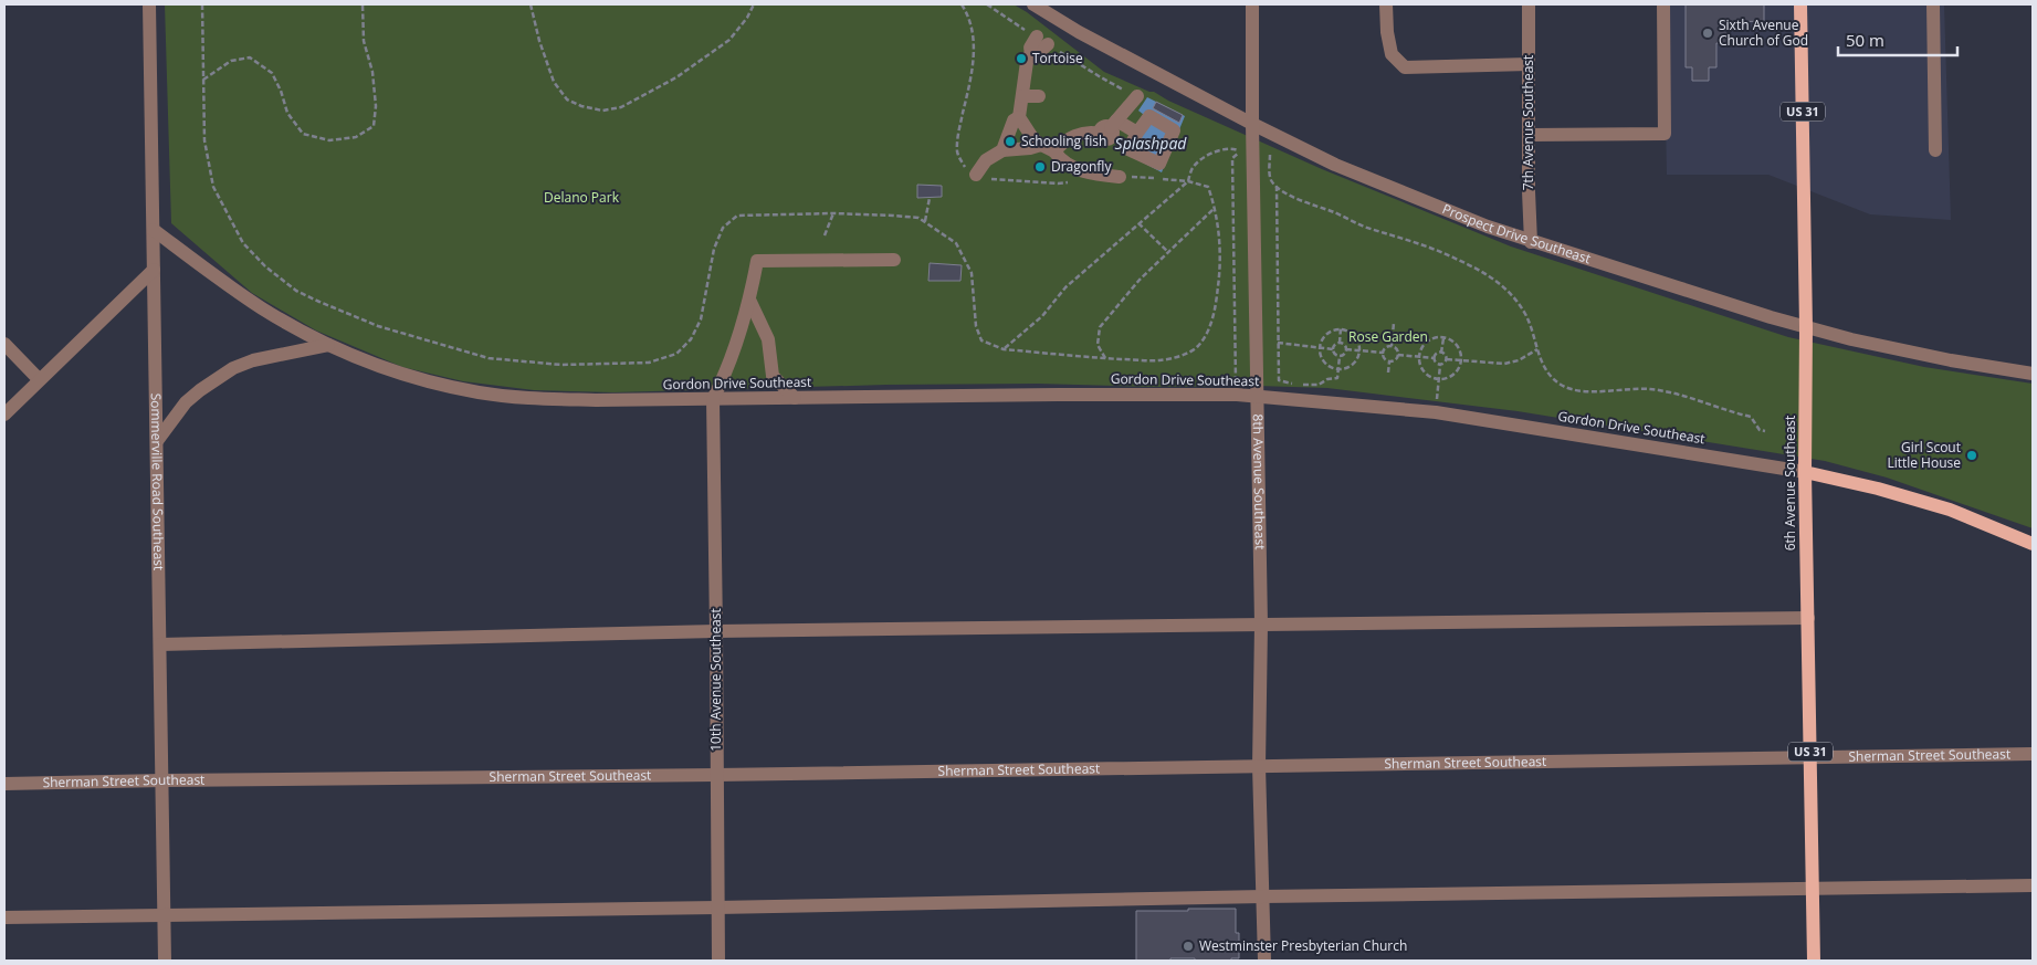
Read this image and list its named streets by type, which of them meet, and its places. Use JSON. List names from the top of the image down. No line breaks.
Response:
{"streets":{"main road":["US 31","Gordon Drive Southeast","6th Avenue Southeast"],"street":["7th Avenue Southeast","Prospect Drive Southeast","Sommerville Road Southeast","8th Avenue Southeast","10th Avenue Southeast","Sherman Street Southeast"]},"crossings":[["7th Avenue Southeast","Prospect Drive Southeast"],["Prospect Drive Southeast","8th Avenue Southeast"],["Prospect Drive Southeast","6th Avenue Southeast"],["Gordon Drive Southeast","Sommerville Road Southeast"],["Gordon Drive Southeast","8th Avenue Southeast"],["Gordon Drive Southeast","6th Avenue Southeast"],["Gordon Drive Southeast","10th Avenue Southeast"],["Sommerville Road Southeast","Sherman Street Southeast"],["8th Avenue Southeast","Sherman Street Southeast"],["6th Avenue Southeast","Sherman Street Southeast"],["10th Avenue Southeast","Sherman Street Southeast"]],"water":["Splashpad"],"parks":["Delano Park","Rose Garden"],"places":["Sixth Avenue Church of God","Tortoise","Schooling fish","Dragonfly","Girl Scout Little House","Westminster Presbyterian Church"],"scale_bar":"50 m"}
